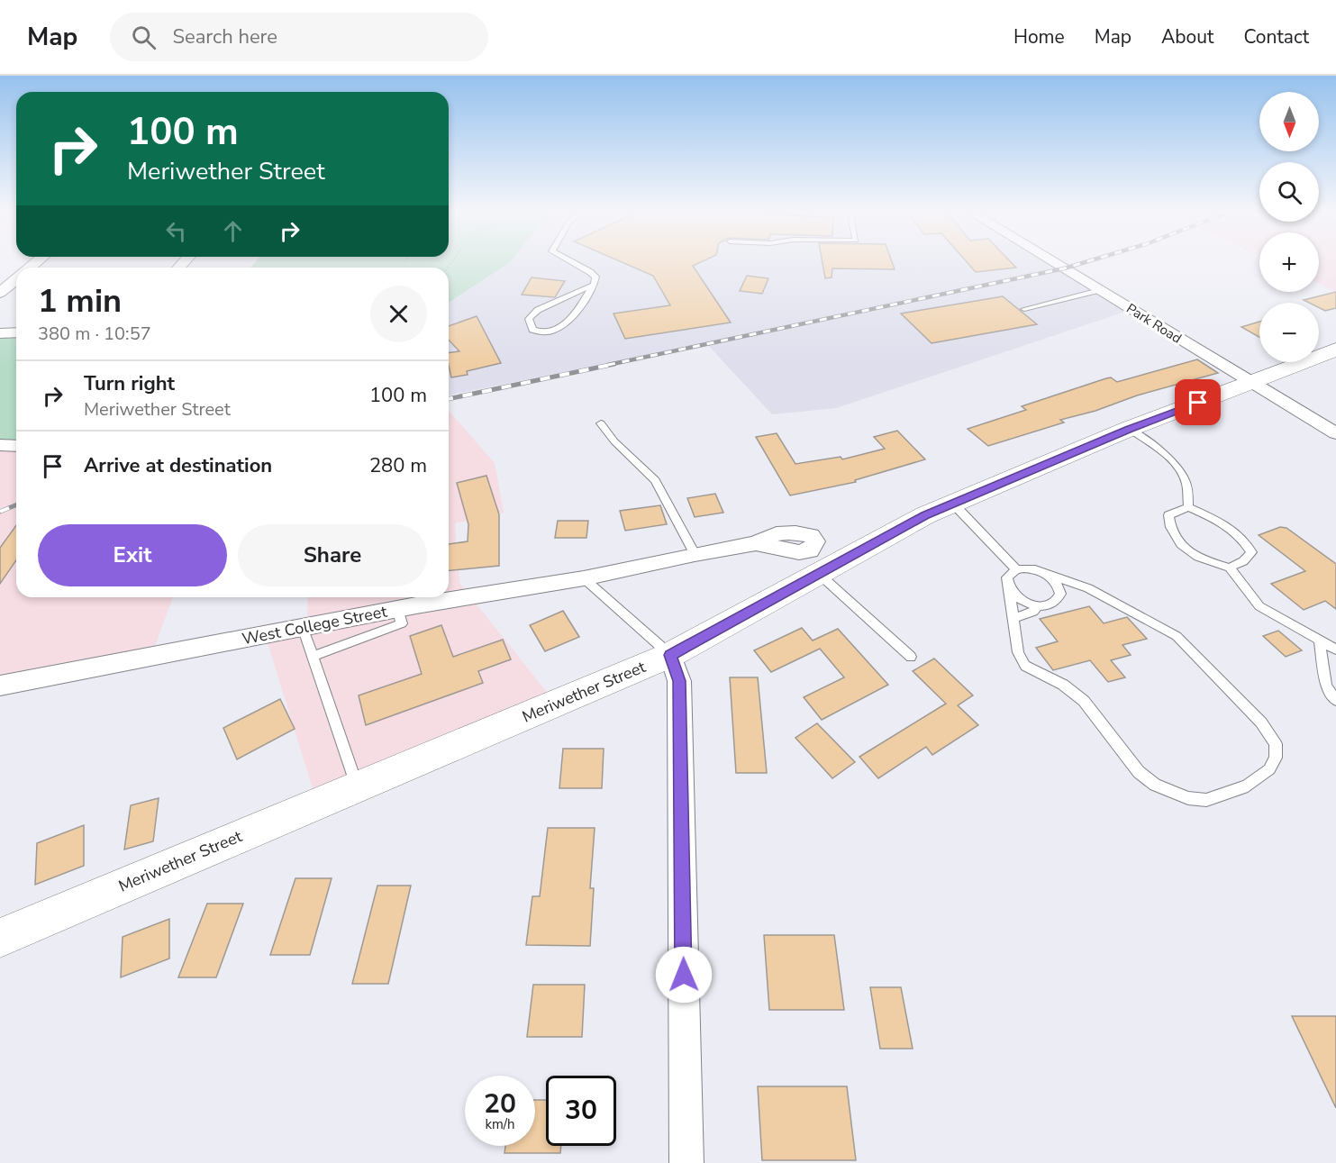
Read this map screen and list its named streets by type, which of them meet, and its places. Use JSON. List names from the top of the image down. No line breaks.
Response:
{"streets":{"street":["Park Road","West College Street","Meriwether Street"]},"crossings":[["Park Road","Meriwether Street"]],"north":"bottom","page":{"header":"Map","search":"Search here","nav":["Home","Map","About","Contact"],"map_buttons":["+","−"],"turn":["100 m","Meriwether Street"],"heading":["1 min","380 m · 10:57"],"list":[{"name":"Turn right","note":"Meriwether Street","value":"100 m"},{"name":"Arrive at destination","value":"280 m"}],"buttons":["Exit","Share"],"speed":"20 km/h","limit":"30"}}
